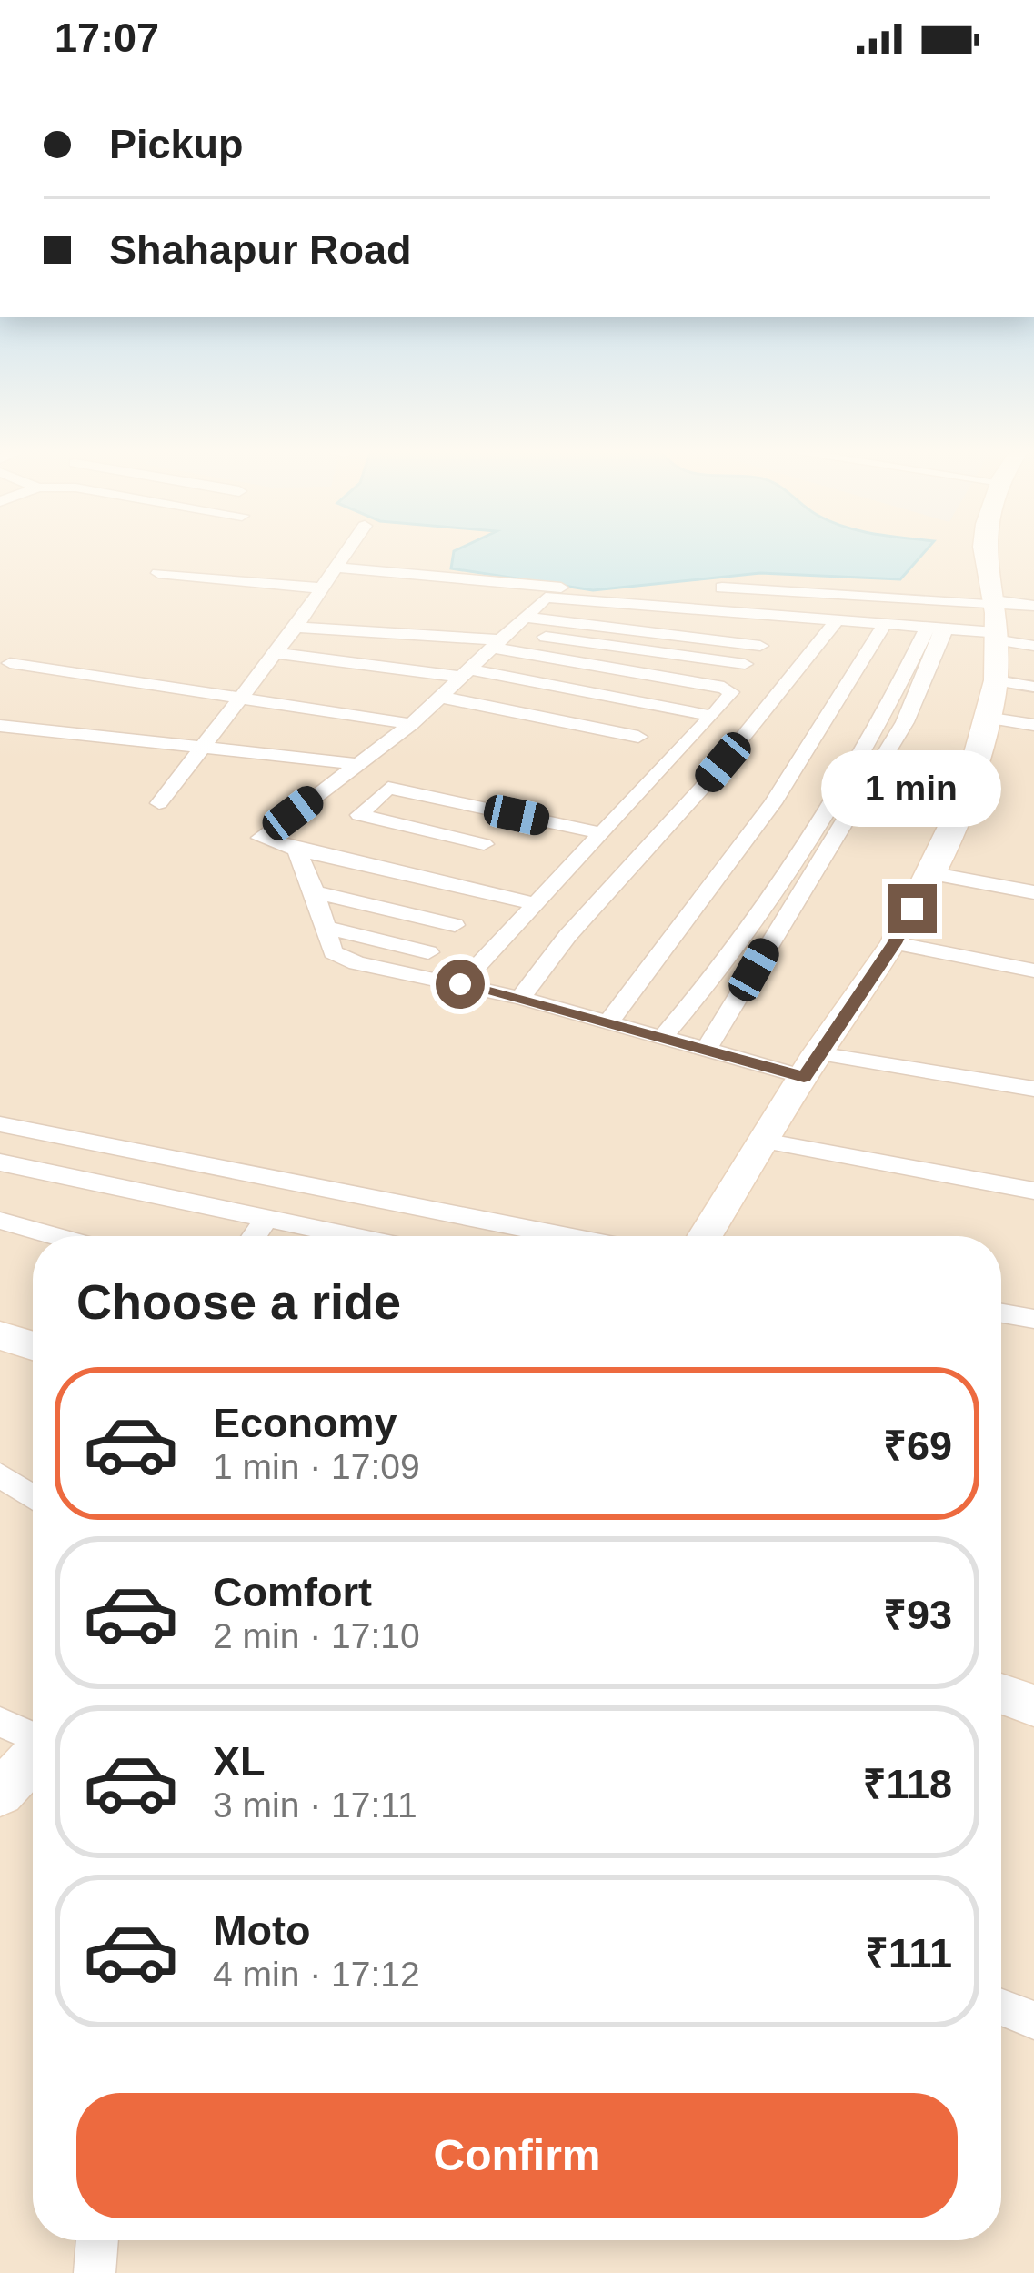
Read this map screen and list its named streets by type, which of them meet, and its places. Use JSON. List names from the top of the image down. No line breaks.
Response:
{"page":{"status":"17:07","banner":["Pickup","Shahapur Road"],"bubble":"1 min","heading":"Choose a ride","list":[{"name":"Economy","note":"1 min · 17:09","value":"₹69"},{"name":"Comfort","note":"2 min · 17:10","value":"₹93"},{"name":"XL","note":"3 min · 17:11","value":"₹118"},{"name":"Moto","note":"4 min · 17:12","value":"₹111"}],"buttons":"Confirm"}}
